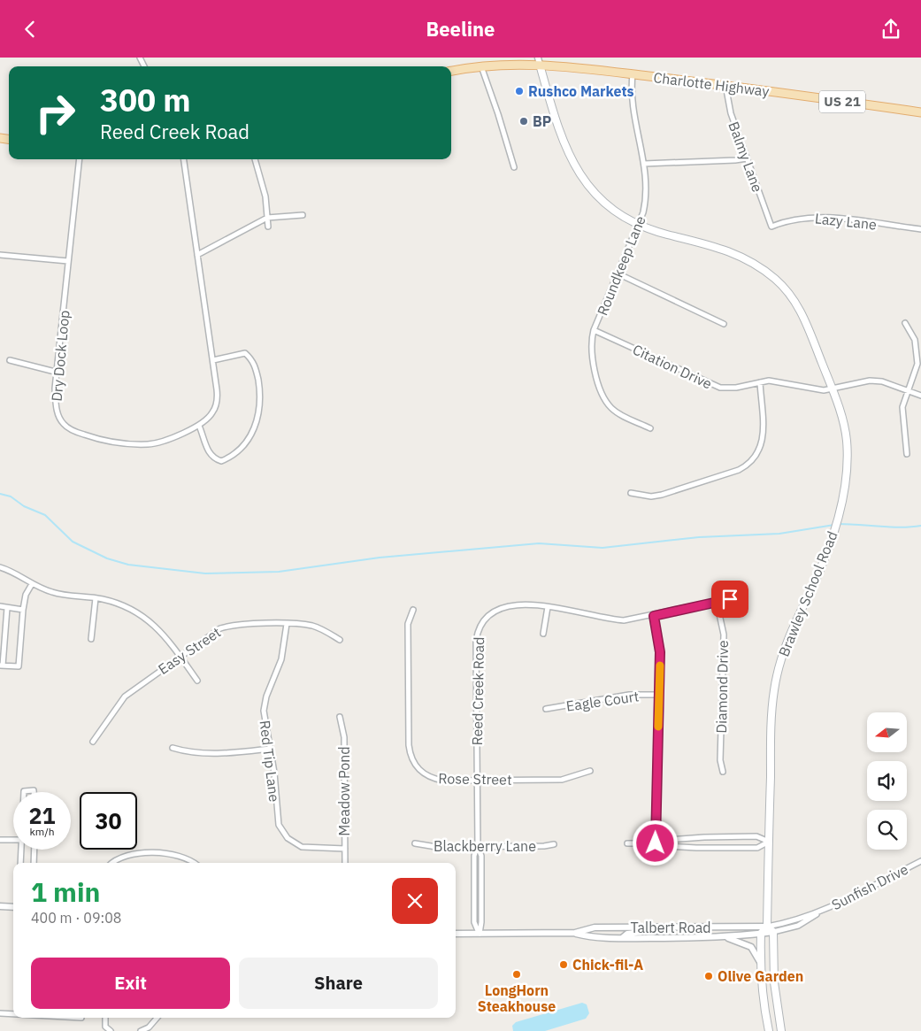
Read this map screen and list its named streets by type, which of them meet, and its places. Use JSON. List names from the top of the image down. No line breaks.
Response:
{"streets":{"main road":["Charlotte Highway","US 21","Brawley School Road"],"street":["Balmy Lane","Lazy Lane","Roundkeep Lane","Dry Dock Loop","Citation Drive","Easy Street","Diamond Drive","Reed Creek Road","Eagle Court","Red Tip Lane","Rose Street","Meadow Pond","Blackberry Lane","Sunfish Drive","Talbert Road"]},"crossings":[["Charlotte Highway","Balmy Lane"],["Charlotte Highway","Roundkeep Lane"],["Charlotte Highway","Brawley School Road"],["Balmy Lane","Lazy Lane"],["Roundkeep Lane","Citation Drive"],["Roundkeep Lane","Brawley School Road"],["Citation Drive","Brawley School Road"],["Brawley School Road","Sunfish Drive"],["Brawley School Road","Talbert Road"],["Easy Street","Red Tip Lane"],["Diamond Drive","Reed Creek Road"],["Reed Creek Road","Rose Street"],["Reed Creek Road","Blackberry Lane"],["Reed Creek Road","Talbert Road"],["Red Tip Lane","Meadow Pond"],["Sunfish Drive","Talbert Road"]],"places":["Rushco Markets","BP","Chick-fil-A","LongHorn Steakhouse","Olive Garden"],"north":"left","page":{"header":"Beeline","turn":["300 m","Reed Creek Road"],"speed":"21 km/h","limit":"30","heading":["1 min","400 m · 09:08"],"buttons":["Exit","Share"]}}
